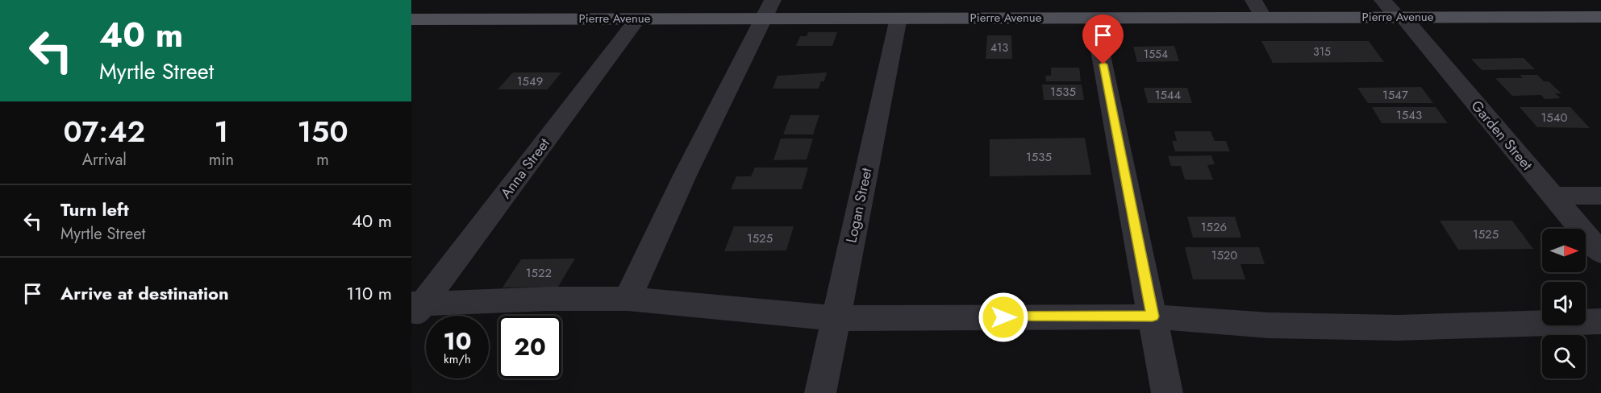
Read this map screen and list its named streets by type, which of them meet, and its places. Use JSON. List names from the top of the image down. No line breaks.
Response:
{"streets":{"main road":["Pierre Avenue"],"street":["Garden Street","Anna Street","Logan Street"]},"crossings":[["Pierre Avenue","Garden Street"],["Pierre Avenue","Anna Street"],["Pierre Avenue","Logan Street"]],"house_numbers":["413","315","1554","1549","1535","1544","1547","1543","1540","1535","1526","1525","1525","1520","1522"],"north":"right","page":{"turn":["40 m","Myrtle Street"],"eta":["07:42","Arrival","1","min","150","m"],"list":[{"name":"Turn left","note":"Myrtle Street","value":"40 m"},{"name":"Arrive at destination","value":"110 m"}],"speed":"10 km/h","limit":"20"}}
